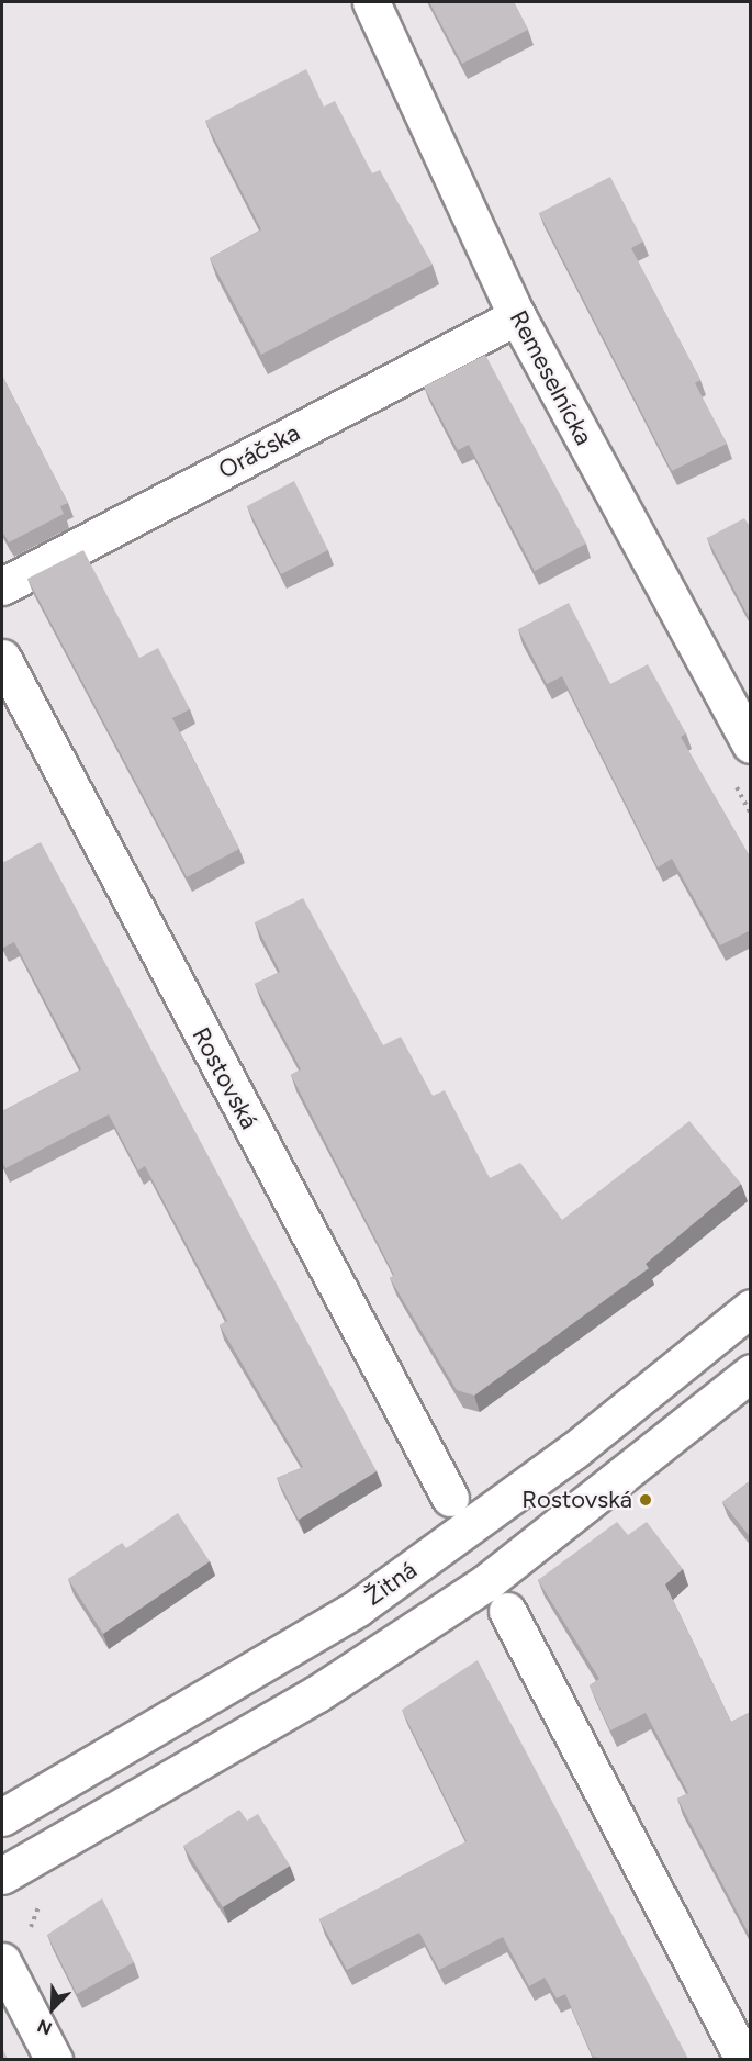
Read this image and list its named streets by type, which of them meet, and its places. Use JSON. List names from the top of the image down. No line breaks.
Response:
{"streets":{"street":["Remeselnícka","Oráčska","Rostovská","Žitná"]},"crossings":[["Remeselnícka","Oráčska"]],"places":["Rostovská"],"north":"bottom left"}
